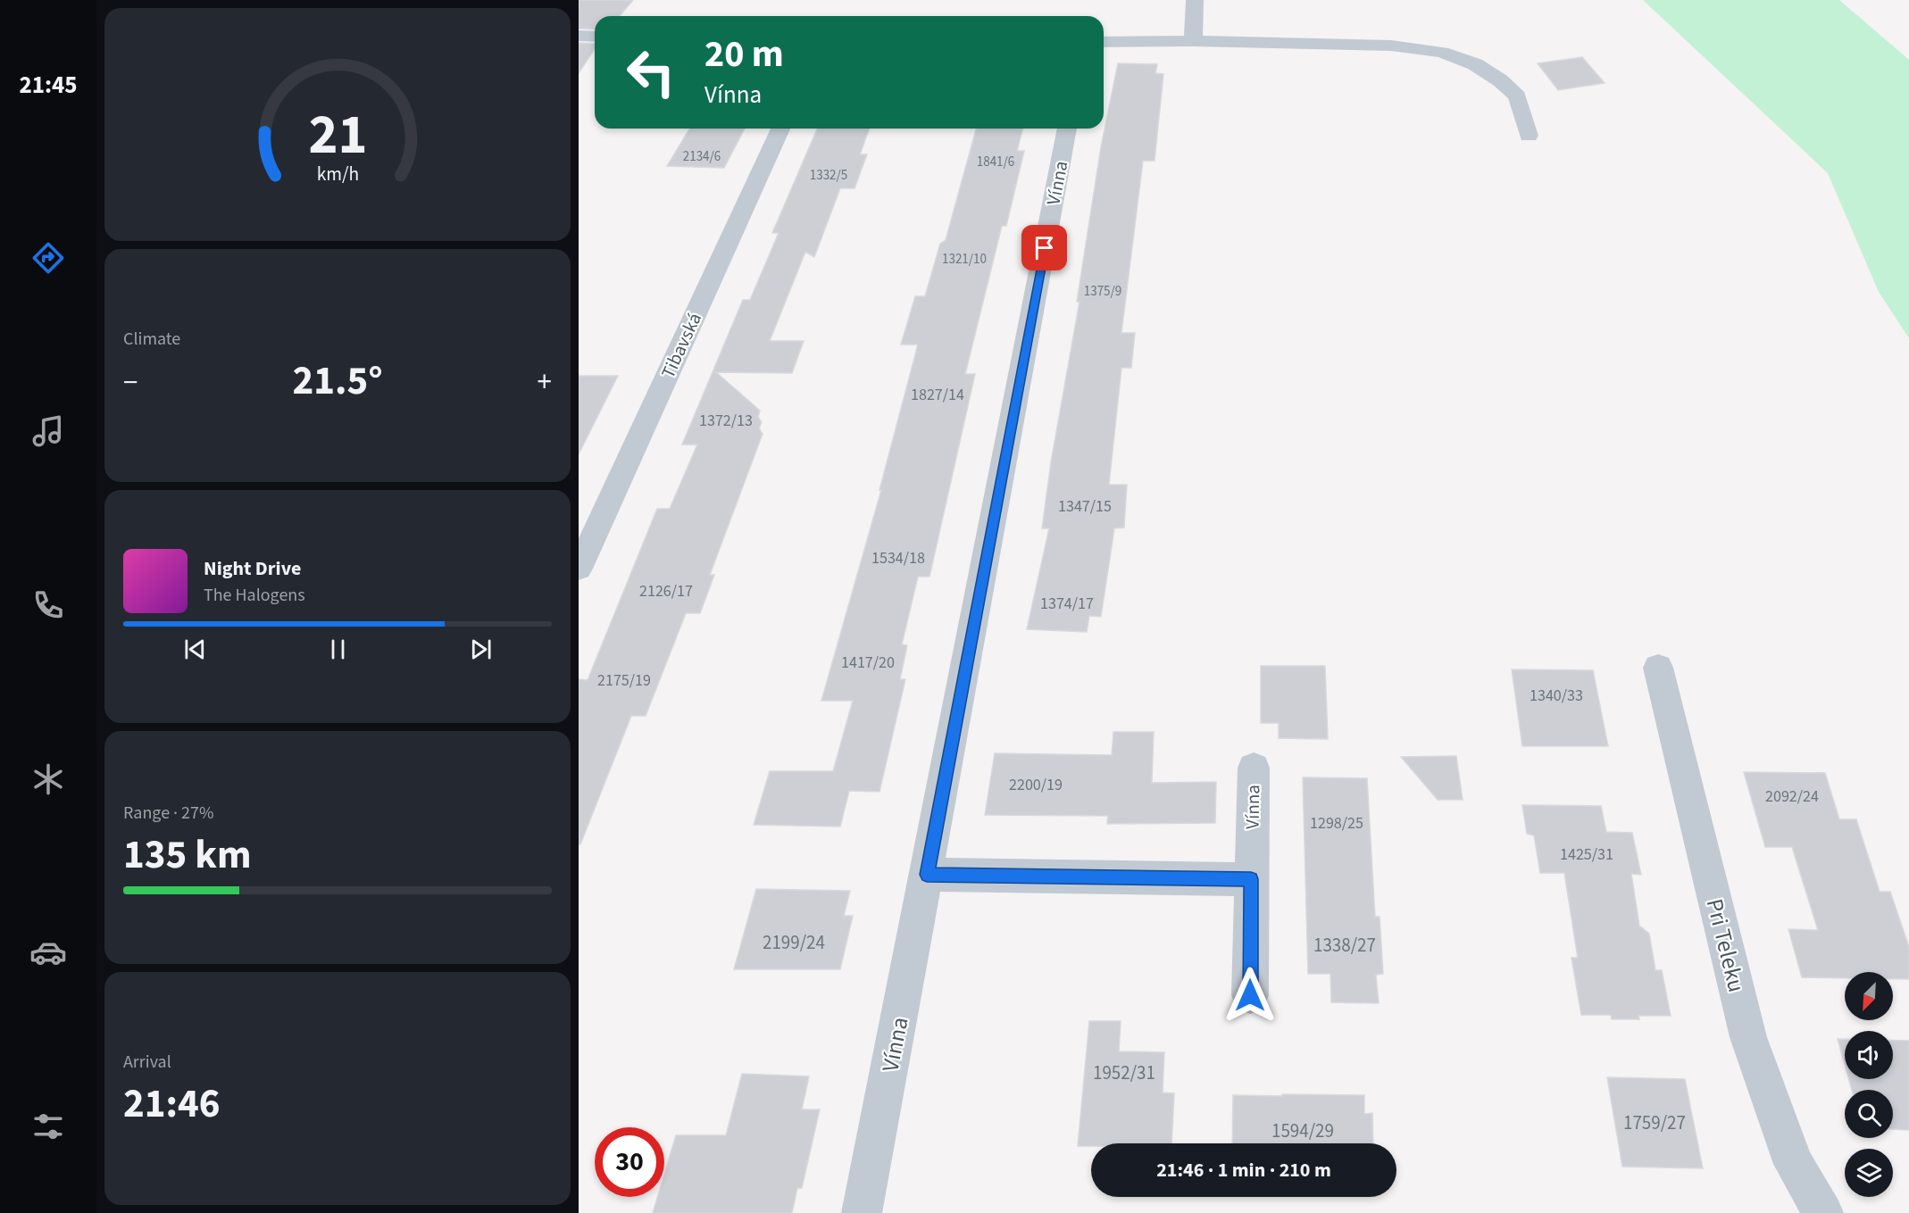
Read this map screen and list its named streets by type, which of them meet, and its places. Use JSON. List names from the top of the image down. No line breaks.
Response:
{"streets":{"street":["Vínna","Tibavská","Pri Teleku"]},"house_numbers":["2134/6","1841/6","1332/5","1321/10","1375/9","1827/14","1372/13","1347/15","1534/18","2126/17","1374/17","1417/20","2175/19","1340/33","2200/19","2092/24","1298/25","1425/31","2199/24","1338/27","1952/31","1759/27","1594/29"],"north":"bottom left","page":{"tabs":"21:45","turn":["20 m","Vínna"],"tile":["Climate",["Range · 27%","135 km"],["Arrival","21:46"]],"heat":["−","21.5°","+"],"song":["Night Drive","The Halogens"],"limit":"30","trip":"21:46 · 1 min · 210 m","gauge":["21","km/h"]}}
